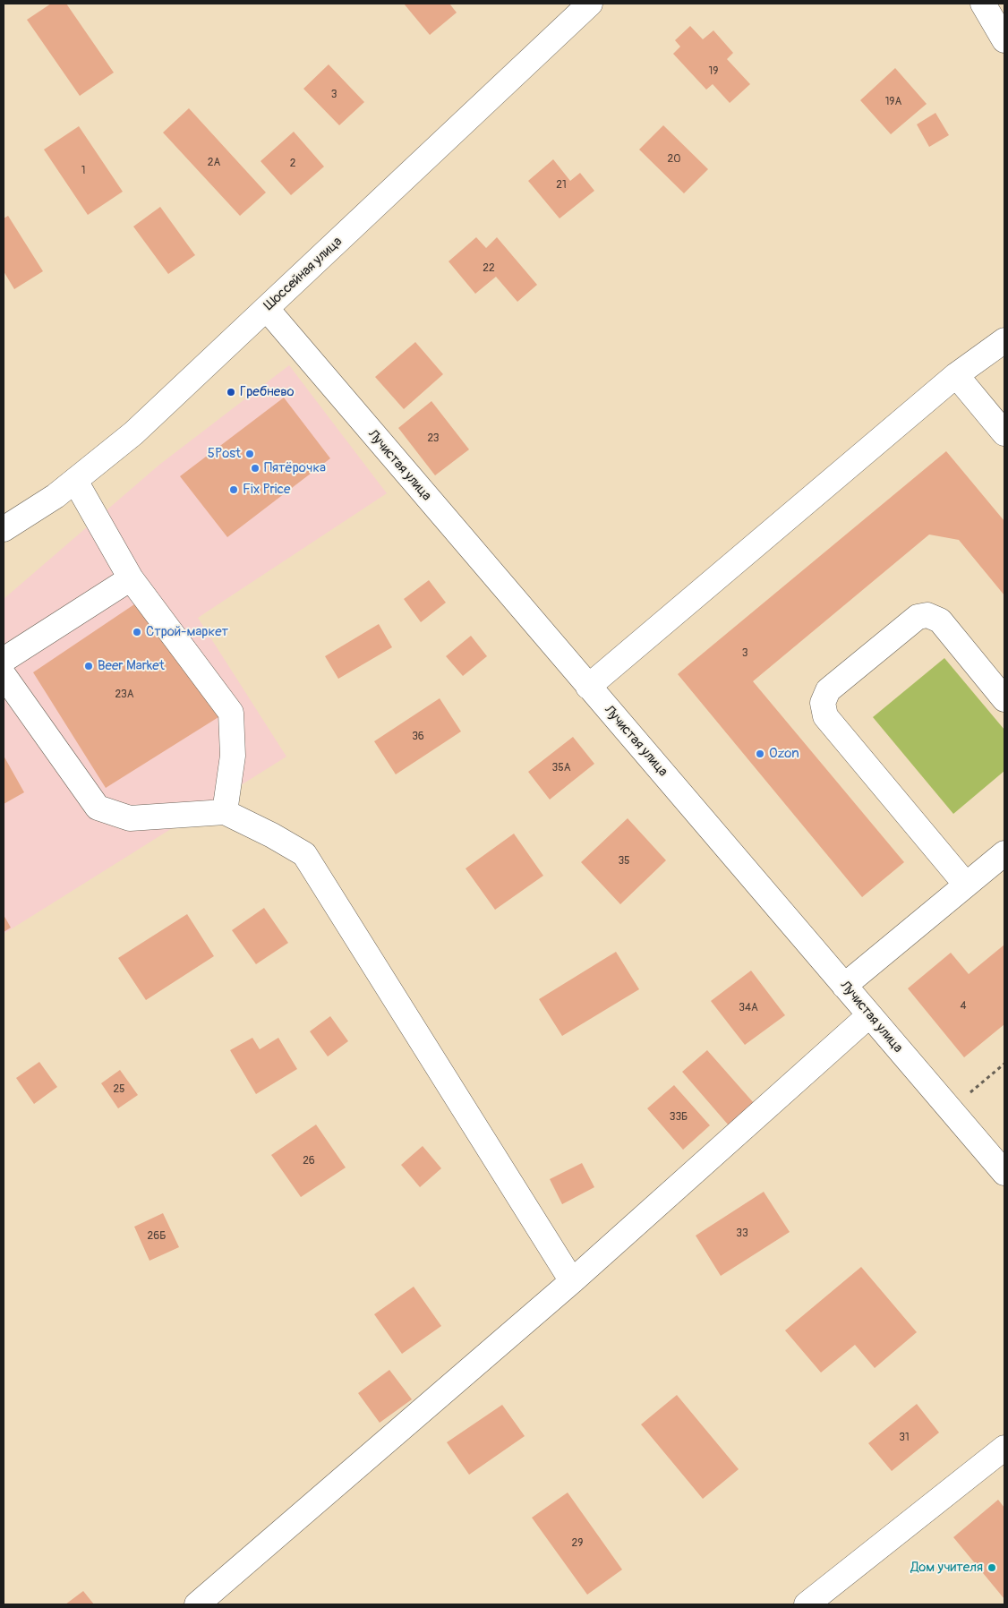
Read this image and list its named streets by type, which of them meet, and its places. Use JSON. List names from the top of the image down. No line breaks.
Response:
{"streets":{"street":["Шоссейная улица","Лучистая улица"]},"crossings":[["Шоссейная улица","Лучистая улица"]],"places":["Гребнево","5Post","Пятёрочка","Fix Price","Строй-маркет","Beer Market","Ozon","Дом учителя"],"house_numbers":["19","3","19А","20","2А","2","1","21","22","23","3","23А","36","35А","35","4","34А","25","33Б","26","33","26Б","31","29"]}
